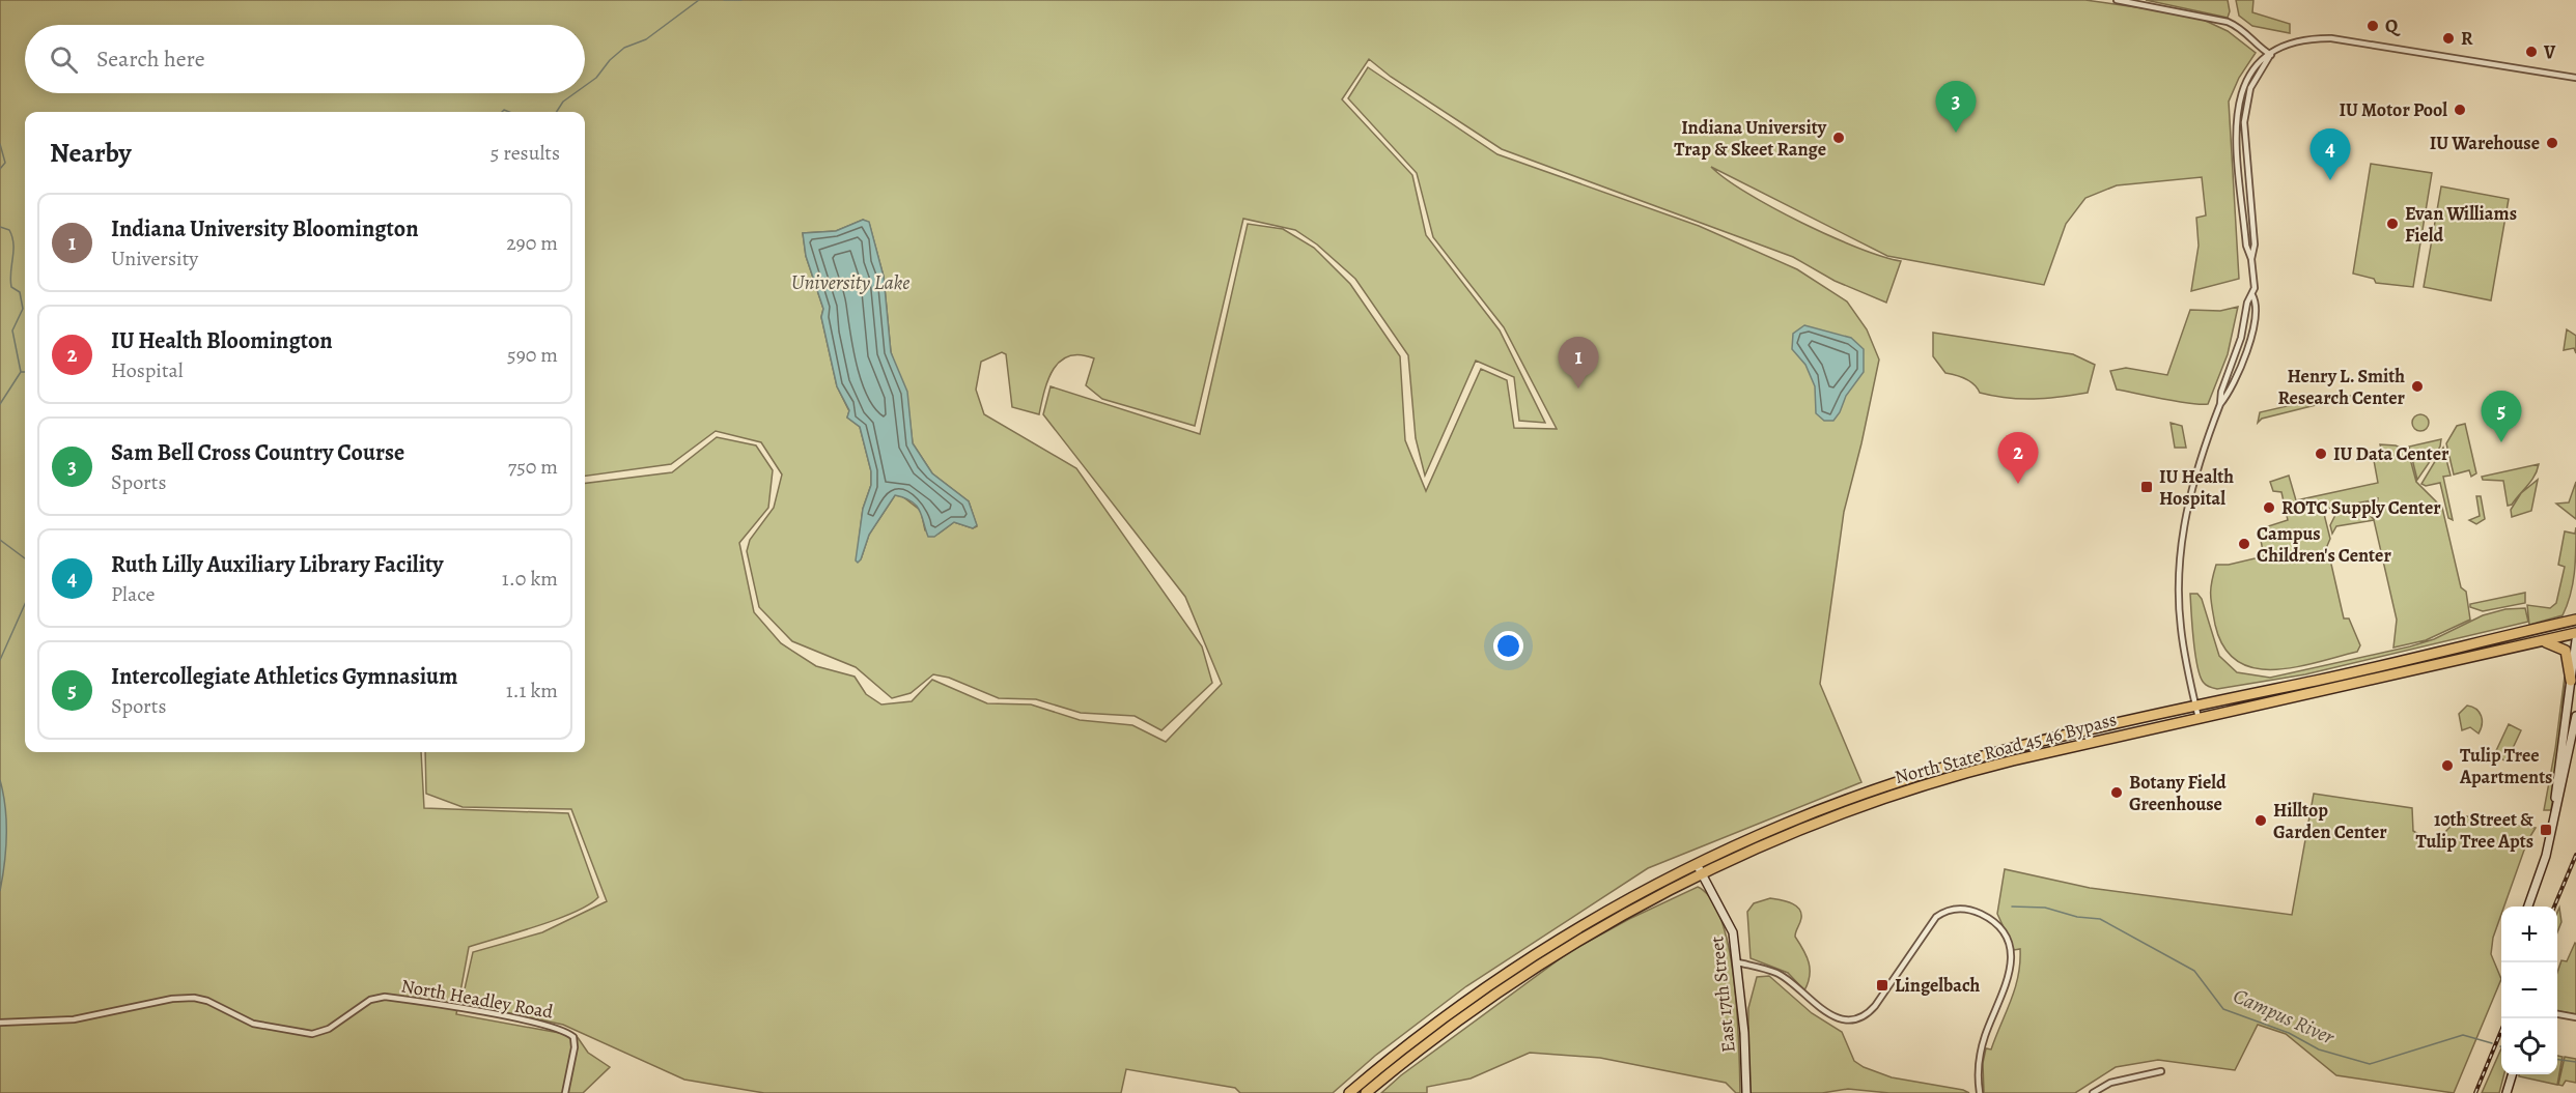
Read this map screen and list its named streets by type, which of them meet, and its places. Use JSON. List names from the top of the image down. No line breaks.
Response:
{"streets":{"highway":["North State Road 45 46 Bypass"],"street":["East 17th Street","North Headley Road"]},"crossings":[["North State Road 45 46 Bypass","East 17th Street"]],"water":["University Lake","Campus River"],"places":{"other":["Q","R","V","IU Motor Pool","Indiana University Trap & Skeet Range","IU Warehouse","Evan Williams Field","Henry L. Smith Research Center","IU Data Center","ROTC Supply Center","Campus Children's Center","Tulip Tree Apartments","Botany Field Greenhouse","Hilltop Garden Center"],"transit":["IU Health Hospital","10th Street & Tulip Tree Apts","Lingelbach"]},"page":{"search":"Search here","pins":["3","4","1","5","2"],"heading":["Nearby","5 results"],"list":[{"mark":"1","name":"Indiana University Bloomington","note":"University","value":"290 m"},{"mark":"2","name":"IU Health Bloomington","note":"Hospital","value":"590 m"},{"mark":"3","name":"Sam Bell Cross Country Course","note":"Sports","value":"750 m"},{"mark":"4","name":"Ruth Lilly Auxiliary Library Facility","note":"Place","value":"1.0 km"},{"mark":"5","name":"Intercollegiate Athletics Gymnasium","note":"Sports","value":"1.1 km"}],"map_buttons":["+","−"]}}
